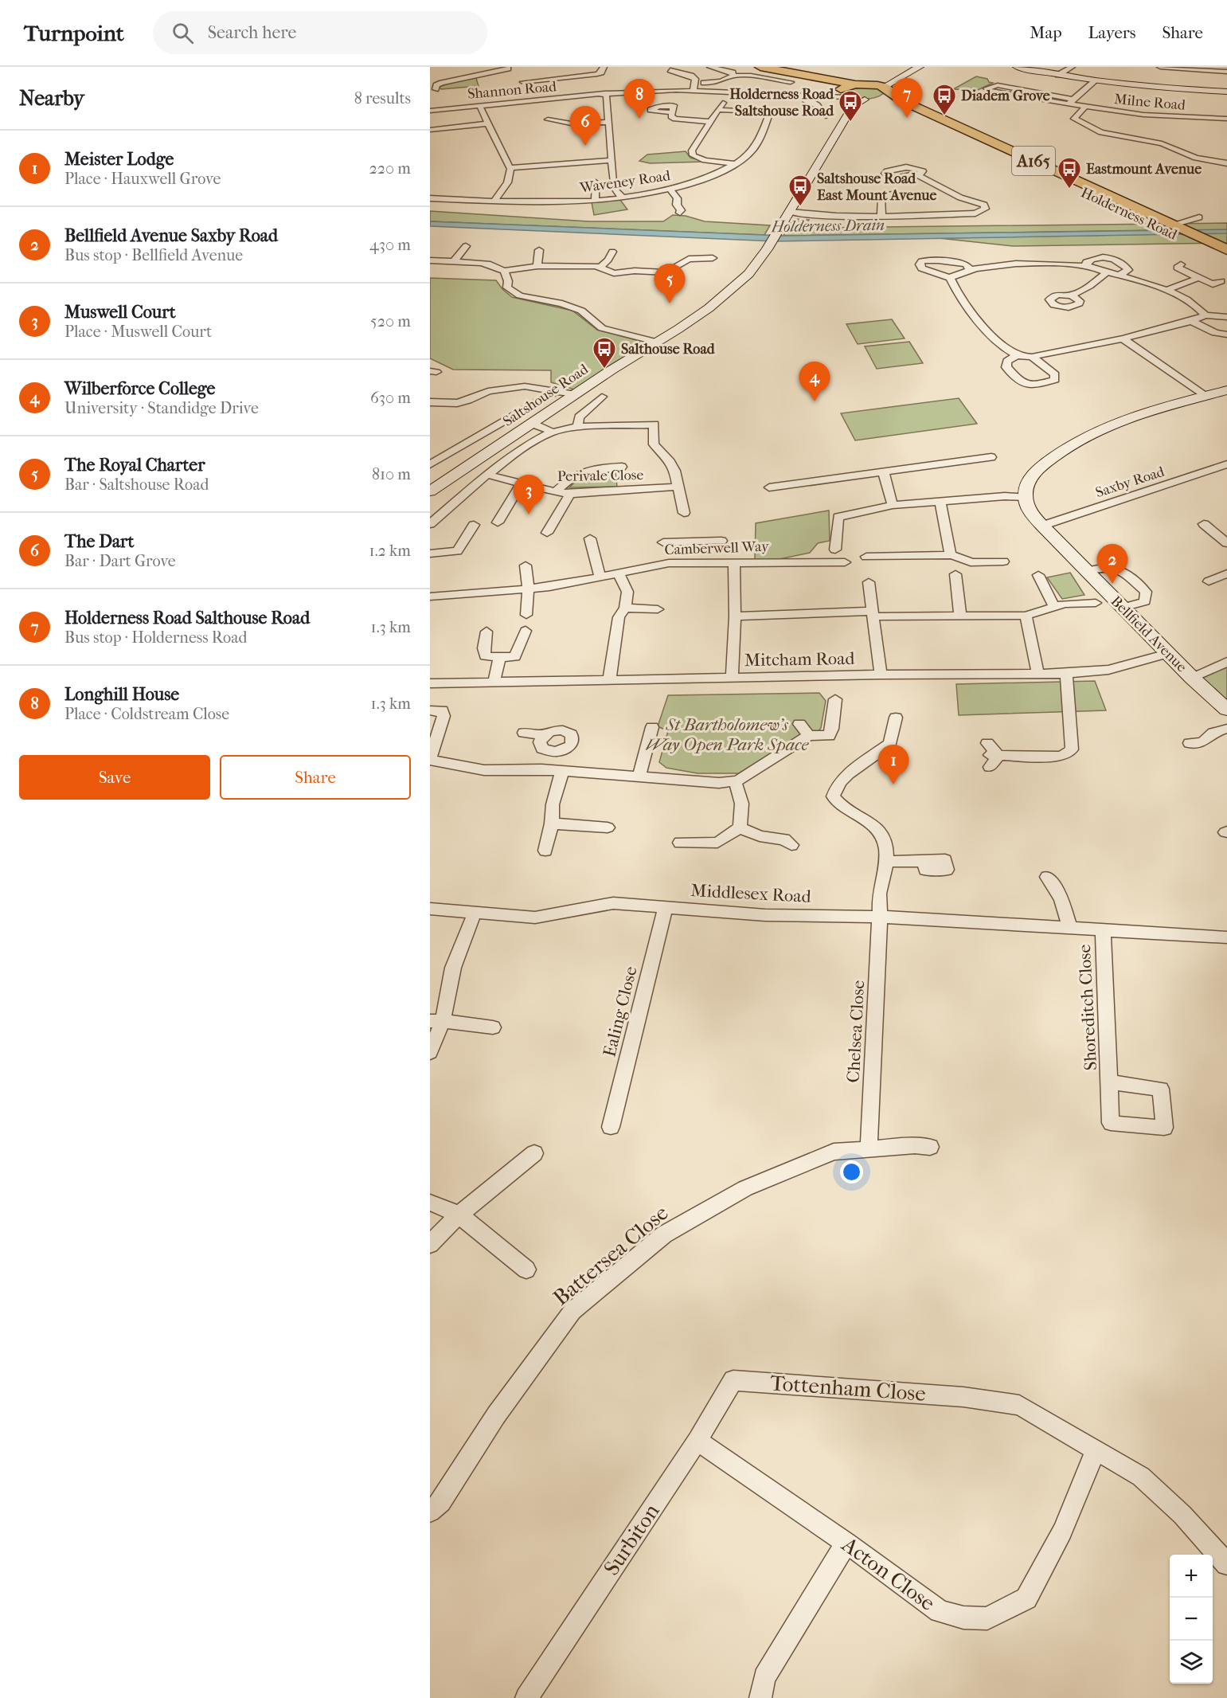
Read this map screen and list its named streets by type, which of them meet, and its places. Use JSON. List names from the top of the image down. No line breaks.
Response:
{"streets":{"highway":["A165","Holderness Road"],"street":["Shannon Road","Milne Road","Waveney Road","Saltshouse Road","Perivale Close","Saxby Road","Camberwell Way","Bellfield Avenue","Mitcham Road","Middlesex Road","Shoreditch Close","Ealing Close","Chelsea Close","Battersea Close","Tottenham Close","Surbiton","Acton Close"]},"crossings":[["Shannon Road","A165"],["Shannon Road","Saltshouse Road"],["A165","Holderness Road"],["A165","Saltshouse Road"],["Saxby Road","Bellfield Avenue"],["Bellfield Avenue","Mitcham Road"],["Middlesex Road","Shoreditch Close"],["Middlesex Road","Ealing Close"],["Middlesex Road","Chelsea Close"],["Chelsea Close","Battersea Close"],["Tottenham Close","Surbiton"],["Tottenham Close","Acton Close"],["Surbiton","Acton Close"]],"water":["Holderness Drain"],"parks":["St Bartholomew's Way Open Park Space"],"places":{"bus stop":["Diadem Grove","Holderness Road Saltshouse Road","Eastmount Avenue","Saltshouse Road East Mount Avenue","Salthouse Road"]},"page":{"header":"Turnpoint","search":"Search here","nav":["Map","Layers","Share"],"heading":["Nearby","8 results"],"pins":["7","8","6","5","4","3","2","1"],"list":[{"mark":"1","name":"Meister Lodge","note":"Place · Hauxwell Grove","value":"220 m"},{"mark":"2","name":"Bellfield Avenue Saxby Road","note":"Bus stop · Bellfield Avenue","value":"430 m"},{"mark":"3","name":"Muswell Court","note":"Place · Muswell Court","value":"520 m"},{"mark":"4","name":"Wilberforce College","note":"University · Standidge Drive","value":"630 m"},{"mark":"5","name":"The Royal Charter","note":"Bar · Saltshouse Road","value":"810 m"},{"mark":"6","name":"The Dart","note":"Bar · Dart Grove","value":"1.2 km"},{"mark":"7","name":"Holderness Road Salthouse Road","note":"Bus stop · Holderness Road","value":"1.3 km"},{"mark":"8","name":"Longhill House","note":"Place · Coldstream Close","value":"1.3 km"}],"buttons":["Save","Share"],"map_buttons":["+","−"]}}
